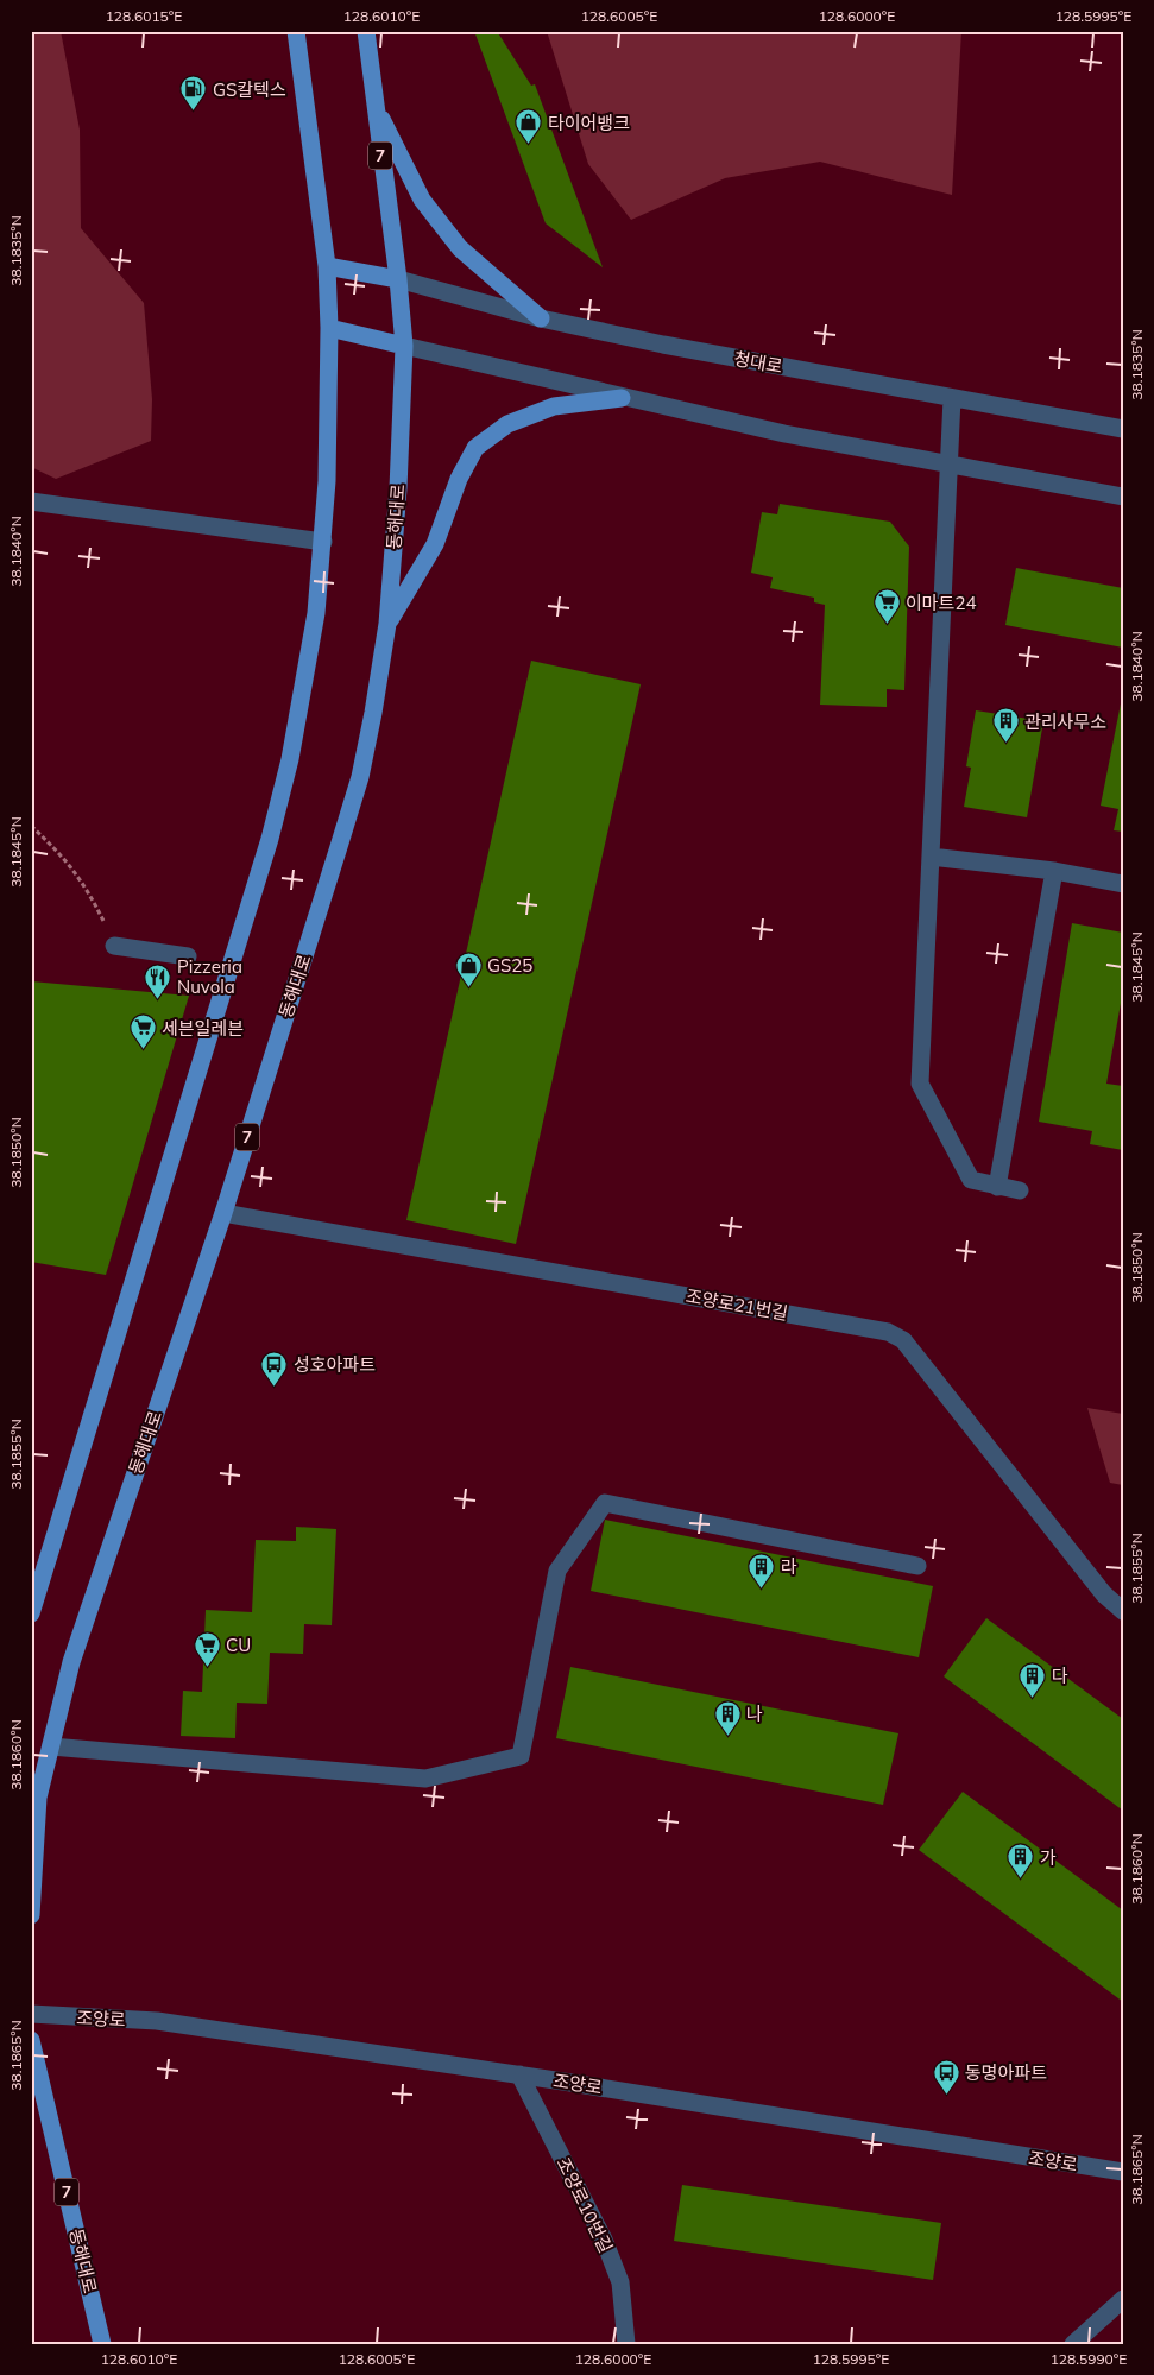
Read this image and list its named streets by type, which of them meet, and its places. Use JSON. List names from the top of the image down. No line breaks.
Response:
{"streets":{"main road":["7","동해대로"],"street":["청대로","조양로21번길","조양로","조양로10번길"]},"crossings":[["청대로","동해대로"],["동해대로","조양로21번길"],["조양로","조양로10번길"]],"places":{"fuel station":["GS칼텍스"],"shop":["타이어뱅크","GS25"],"supermarket":["이마트24","세븐일레븐","CU"],"building":["관리사무소","라","다","나","가"],"restaurant":["Pizzeria Nuvola"],"bus stop":["성호아파트","동명아파트"]},"coordinates":["128.6015°E","128.6010°E","128.6005°E","128.6000°E","128.5995°E","38.1835°N","38.1840°N","38.1845°N","38.1850°N","38.1855°N","38.1860°N","38.1865°N","128.5990°E"]}
